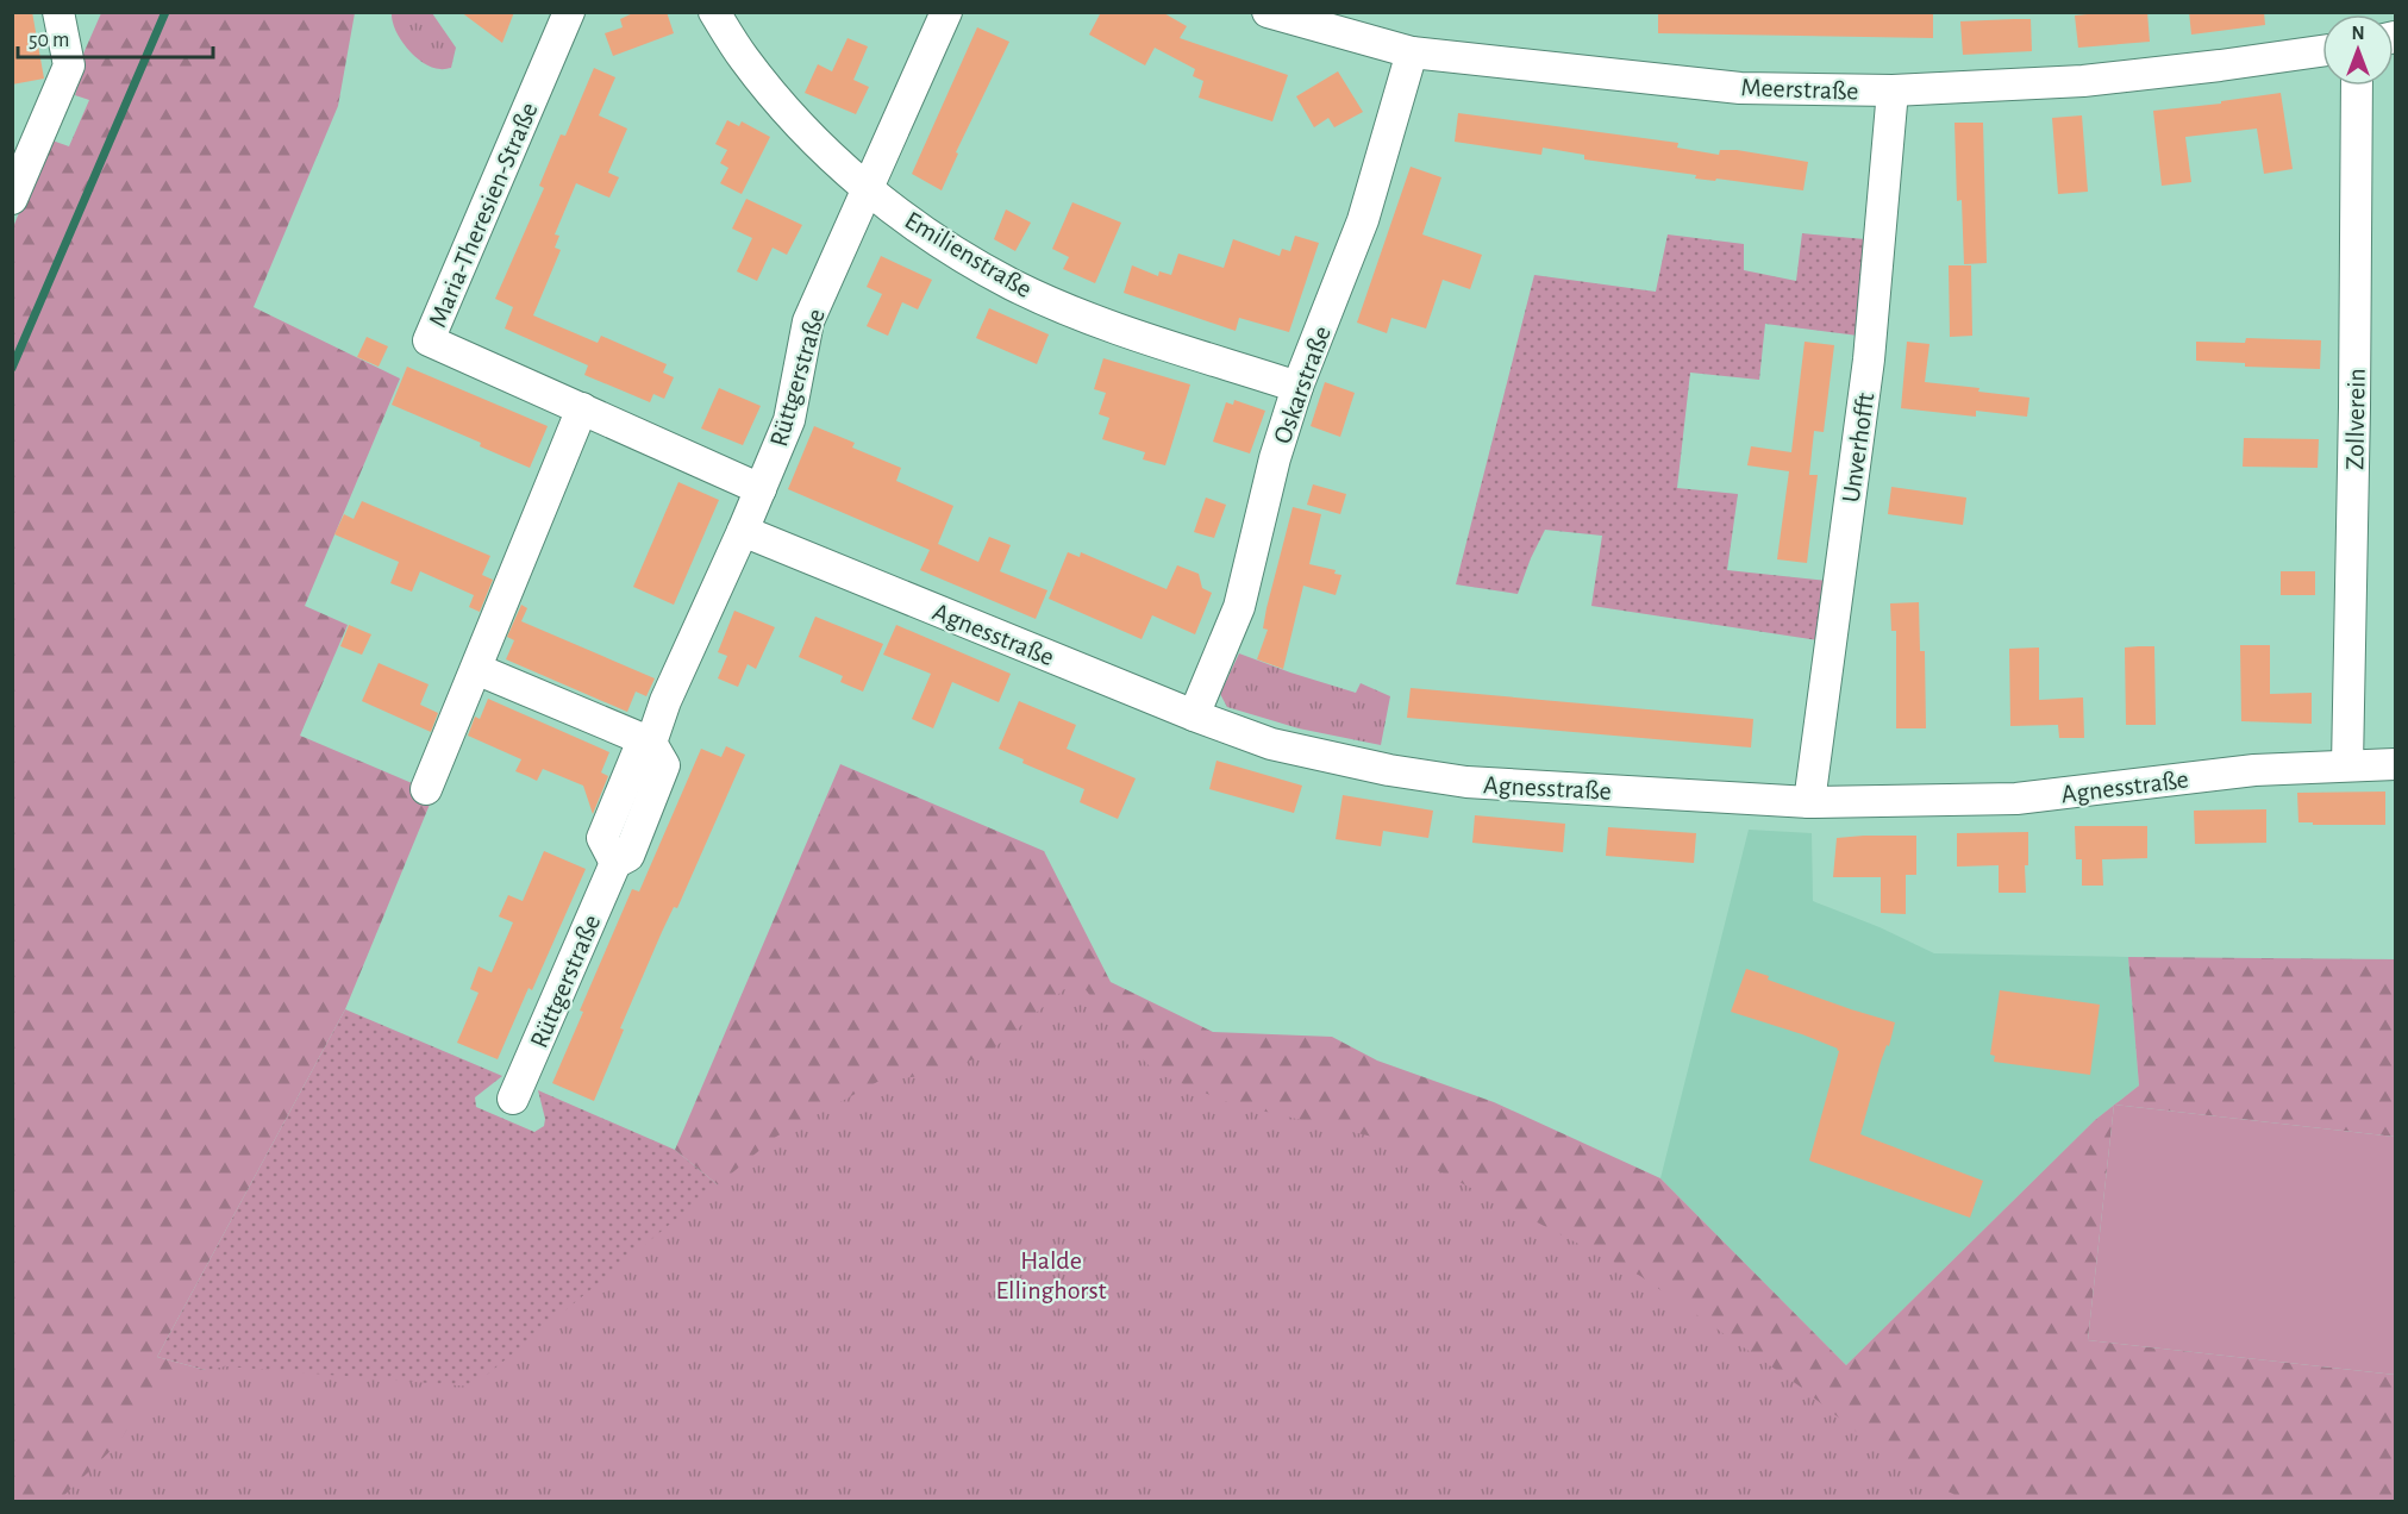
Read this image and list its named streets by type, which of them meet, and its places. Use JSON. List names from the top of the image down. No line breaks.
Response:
{"streets":{"street":["Meerstraße","Maria-Theresien-Straße","Emilienstraße","Rüttgerstraße","Oskarstraße","Zollverein","Unverhofft","Agnesstraße"]},"crossings":[["Meerstraße","Oskarstraße"],["Meerstraße","Unverhofft"],["Maria-Theresien-Straße","Rüttgerstraße"],["Emilienstraße","Rüttgerstraße"],["Emilienstraße","Oskarstraße"],["Rüttgerstraße","Agnesstraße"],["Oskarstraße","Agnesstraße"],["Zollverein","Agnesstraße"],["Unverhofft","Agnesstraße"]],"parks":["Halde Ellinghorst"],"scale_bar":"50 m","north":"top"}
